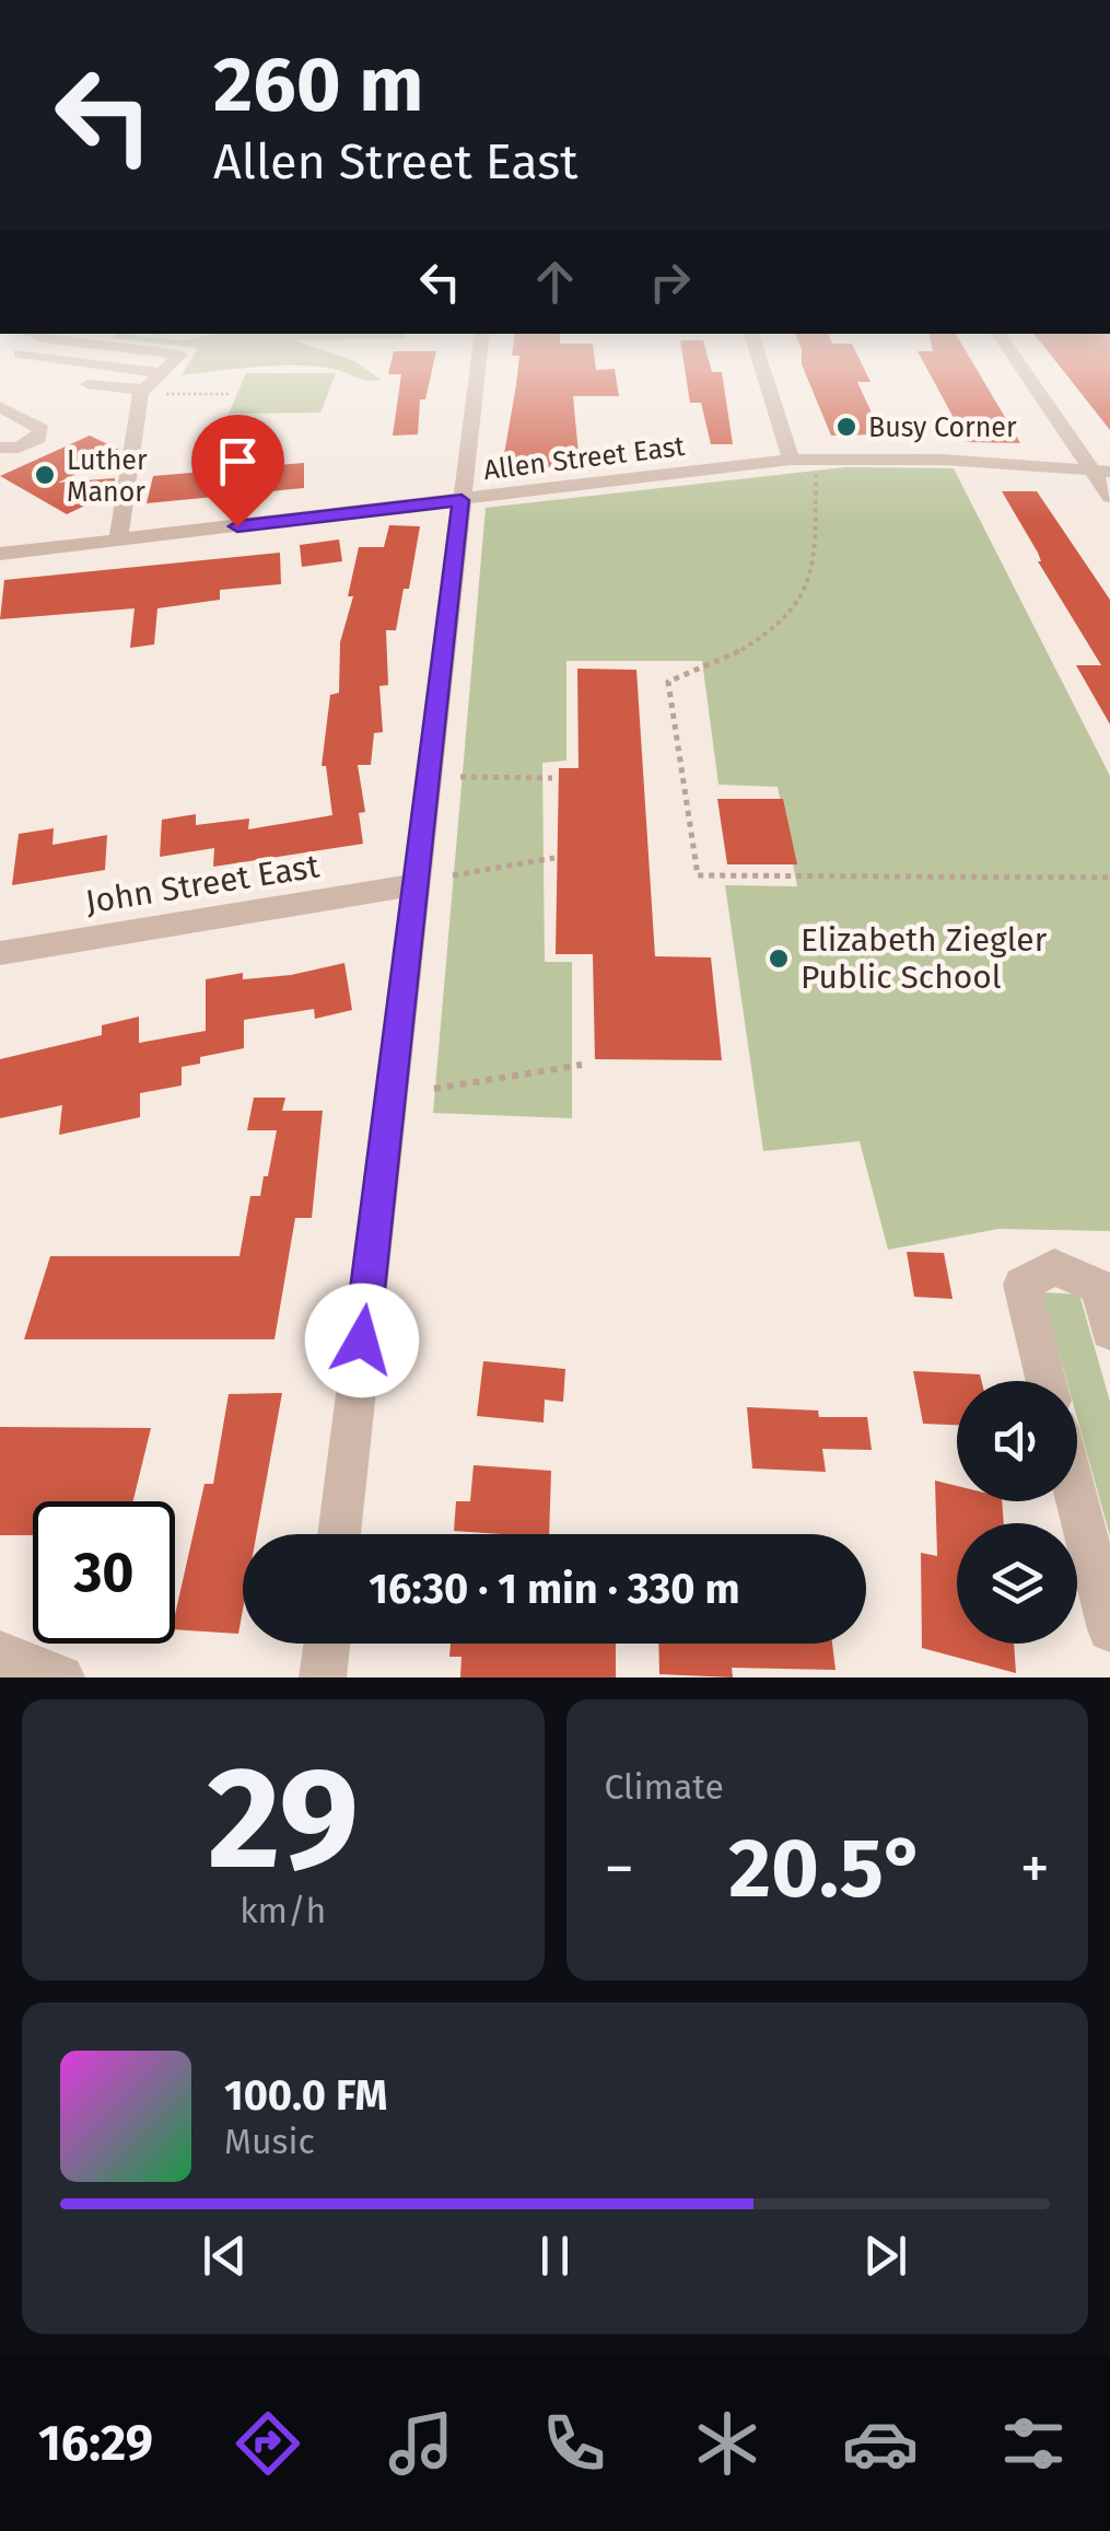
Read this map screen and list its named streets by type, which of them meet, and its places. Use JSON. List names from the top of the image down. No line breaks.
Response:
{"streets":{"street":["Allen Street East","John Street East"]},"places":["Busy Corner","Luther Manor","Elizabeth Ziegler Public School"],"page":{"turn":["260 m","Allen Street East"],"limit":"30","trip":"16:30 · 1 min · 330 m","tile":[["29","km/h"],"Climate"],"heat":["−","20.5°","+"],"song":["100.0 FM","Music"],"tabs":"16:29"}}
